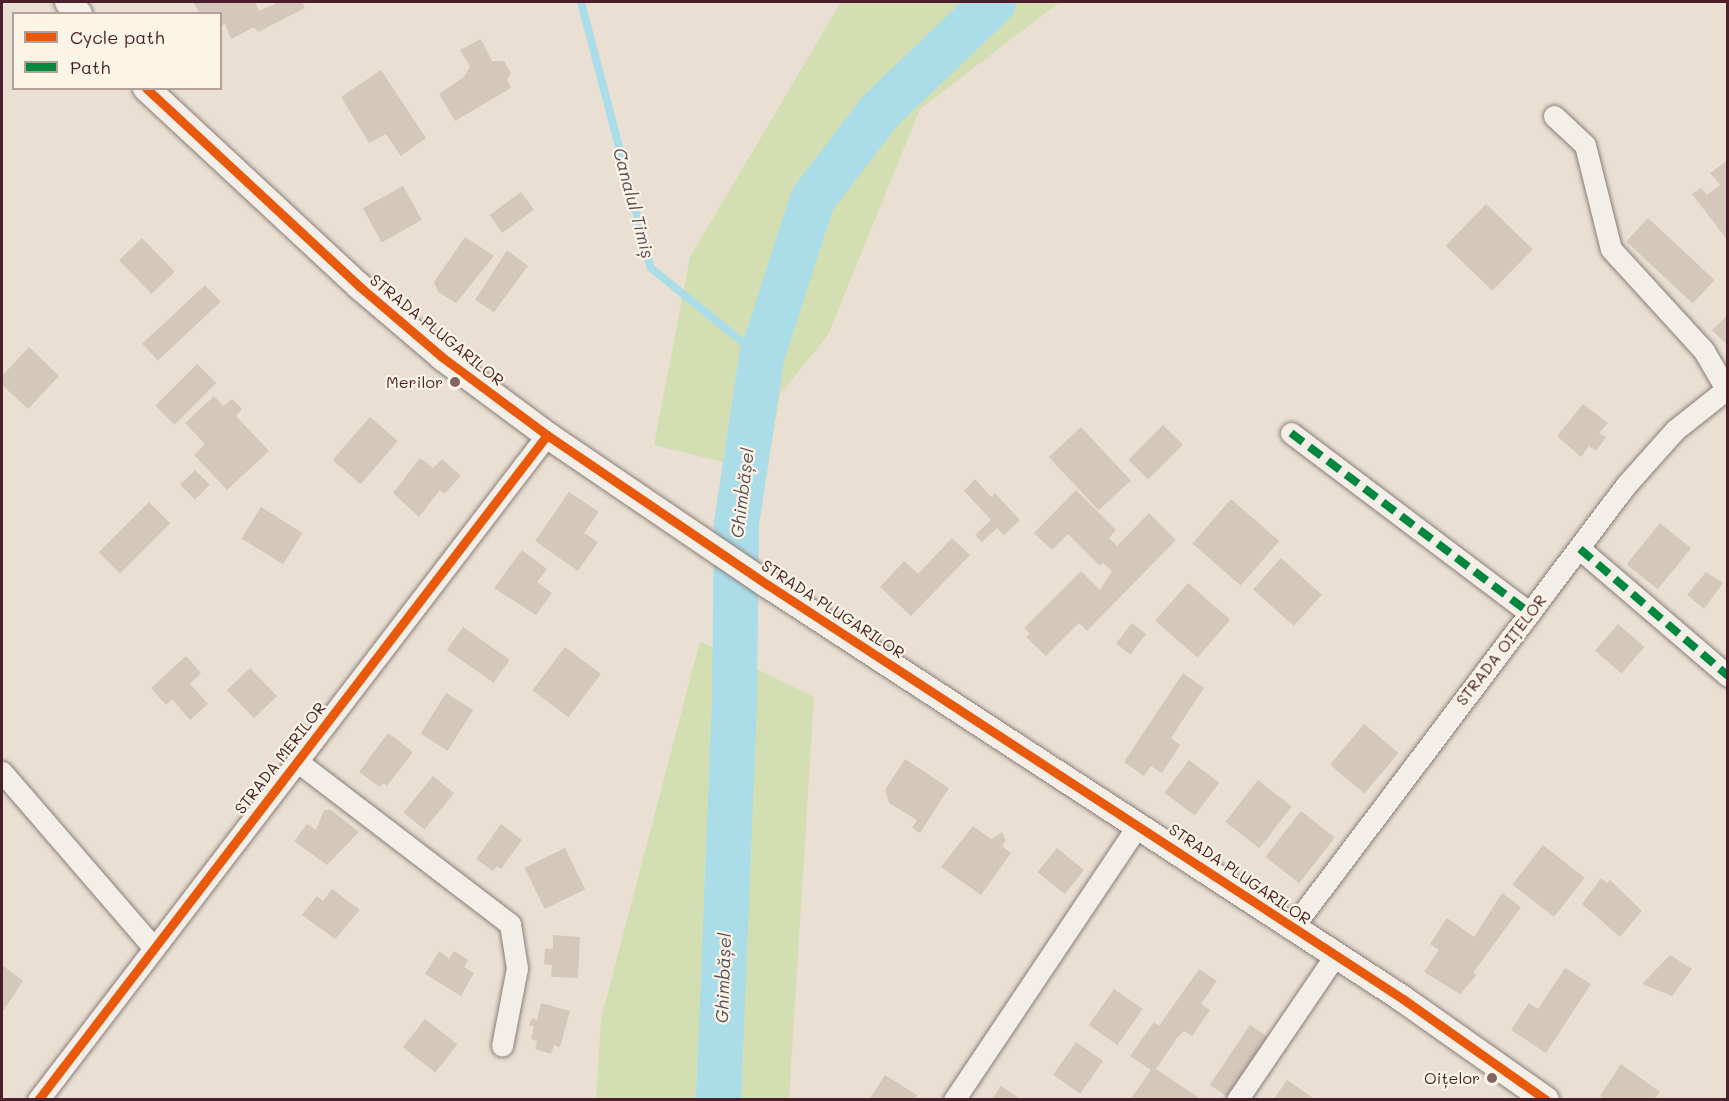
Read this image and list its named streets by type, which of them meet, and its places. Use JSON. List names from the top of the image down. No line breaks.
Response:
{"streets":{"street":["STRADA PLUGARILOR","STRADA OIȚELOR","STRADA MERILOR"]},"crossings":[["STRADA PLUGARILOR","STRADA OIȚELOR"],["STRADA PLUGARILOR","STRADA MERILOR"]],"water":["Canalul Timiș","Ghimbășel"],"places":["Merilor","Oițelor"],"legend":["Cycle path","Path"]}
